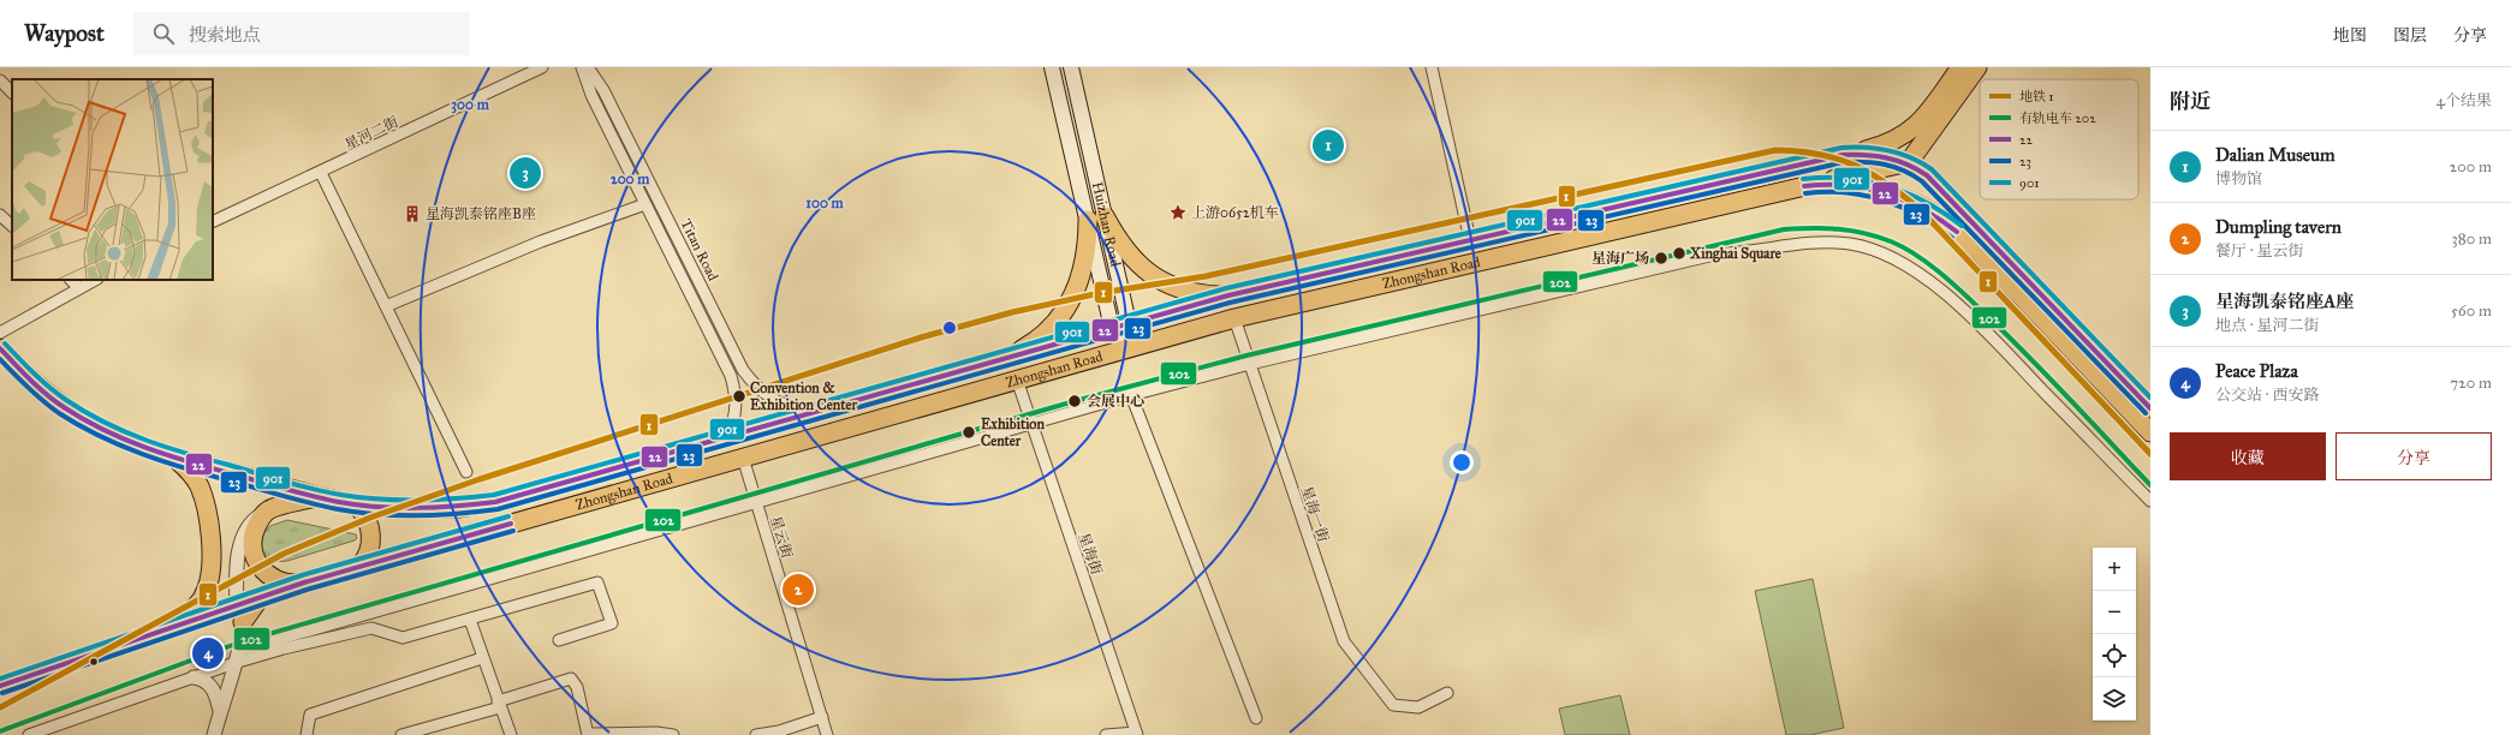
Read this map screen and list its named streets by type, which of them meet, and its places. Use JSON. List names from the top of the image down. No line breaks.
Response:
{"streets":{"highway":["Zhongshan Road"],"main road":["Huizhan Road"],"street":["星河二街","Titan Road","星海一街","星云街","星海街"]},"crossings":[["Huizhan Road","Zhongshan Road"],["Titan Road","Zhongshan Road"],["Zhongshan Road","星海一街"],["Zhongshan Road","星云街"],["Zhongshan Road","星海街"]],"places":{"place":["上游0652机车"],"building":["星海凯泰铭座B座"],"other":["Xinghai Square","星海广场","Convention & Exhibition Center","会展中心","Exhibition Center"]},"lines":["transit line 901","metro line 1","transit line 22","transit line 23","tram line 202"],"legend":["地铁 1","有轨电车 202","22","23","901"],"page":{"header":"Waypost","search":"搜索地点","nav":["地图","图层","分享"],"heading":["附近","4个结果"],"pins":["1","3","2","4"],"list":[{"mark":"1","name":"Dalian Museum","note":"博物馆","value":"200 m"},{"mark":"2","name":"Dumpling tavern","note":"餐厅 · 星云街","value":"380 m"},{"mark":"3","name":"星海凯泰铭座A座","note":"地点 · 星河二街","value":"560 m"},{"mark":"4","name":"Peace Plaza","note":"公交站 · 西安路","value":"720 m"}],"buttons":["收藏","分享"],"map_buttons":["+","−"]},"rings":["300 m","200 m","100 m"]}
